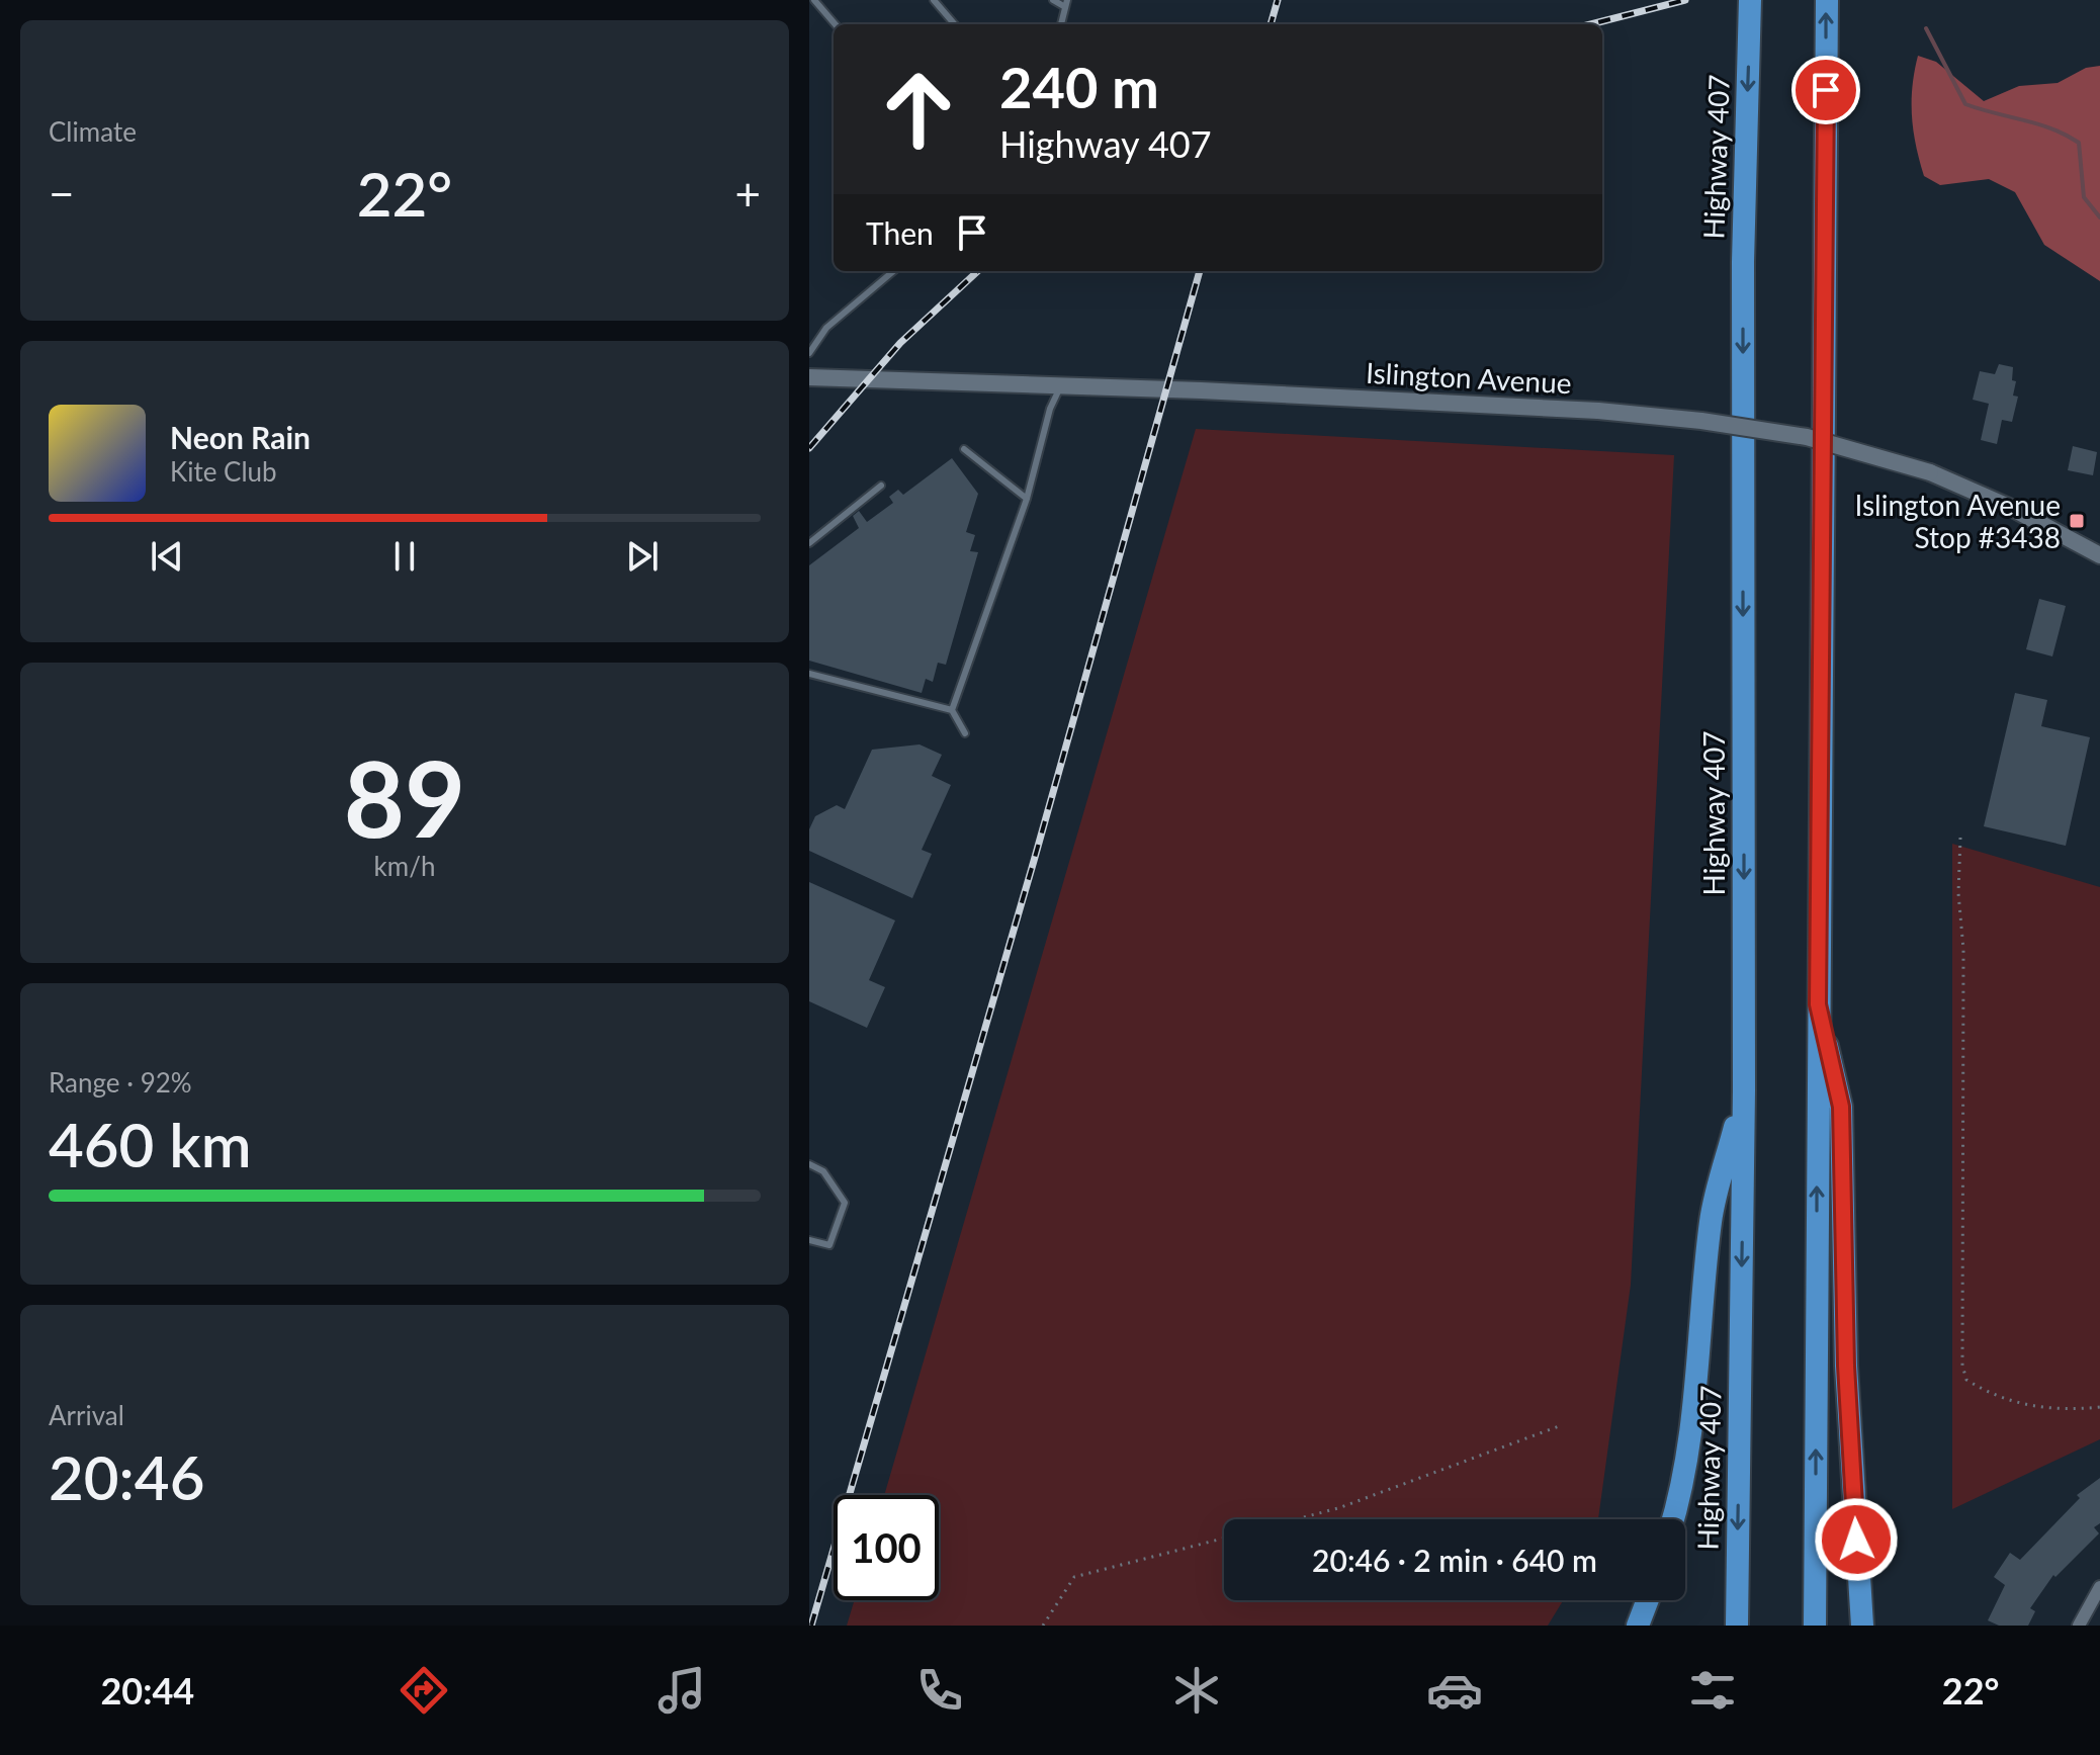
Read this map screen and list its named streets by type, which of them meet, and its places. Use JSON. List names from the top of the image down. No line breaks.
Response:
{"streets":{"highway":["Highway 407"],"main road":["Islington Avenue"]},"places":{"transit":["Islington Avenue Stop #3438"]},"page":{"tile":["Climate",["89","km/h"],["Range · 92%","460 km"],["Arrival","20:46"]],"turn":["240 m","Highway 407"],"heat":["−","22°","+"],"then":"Then","song":["Neon Rain","Kite Club"],"limit":"100","trip":"20:46 · 2 min · 640 m","tabs":["20:44","22°"]}}
